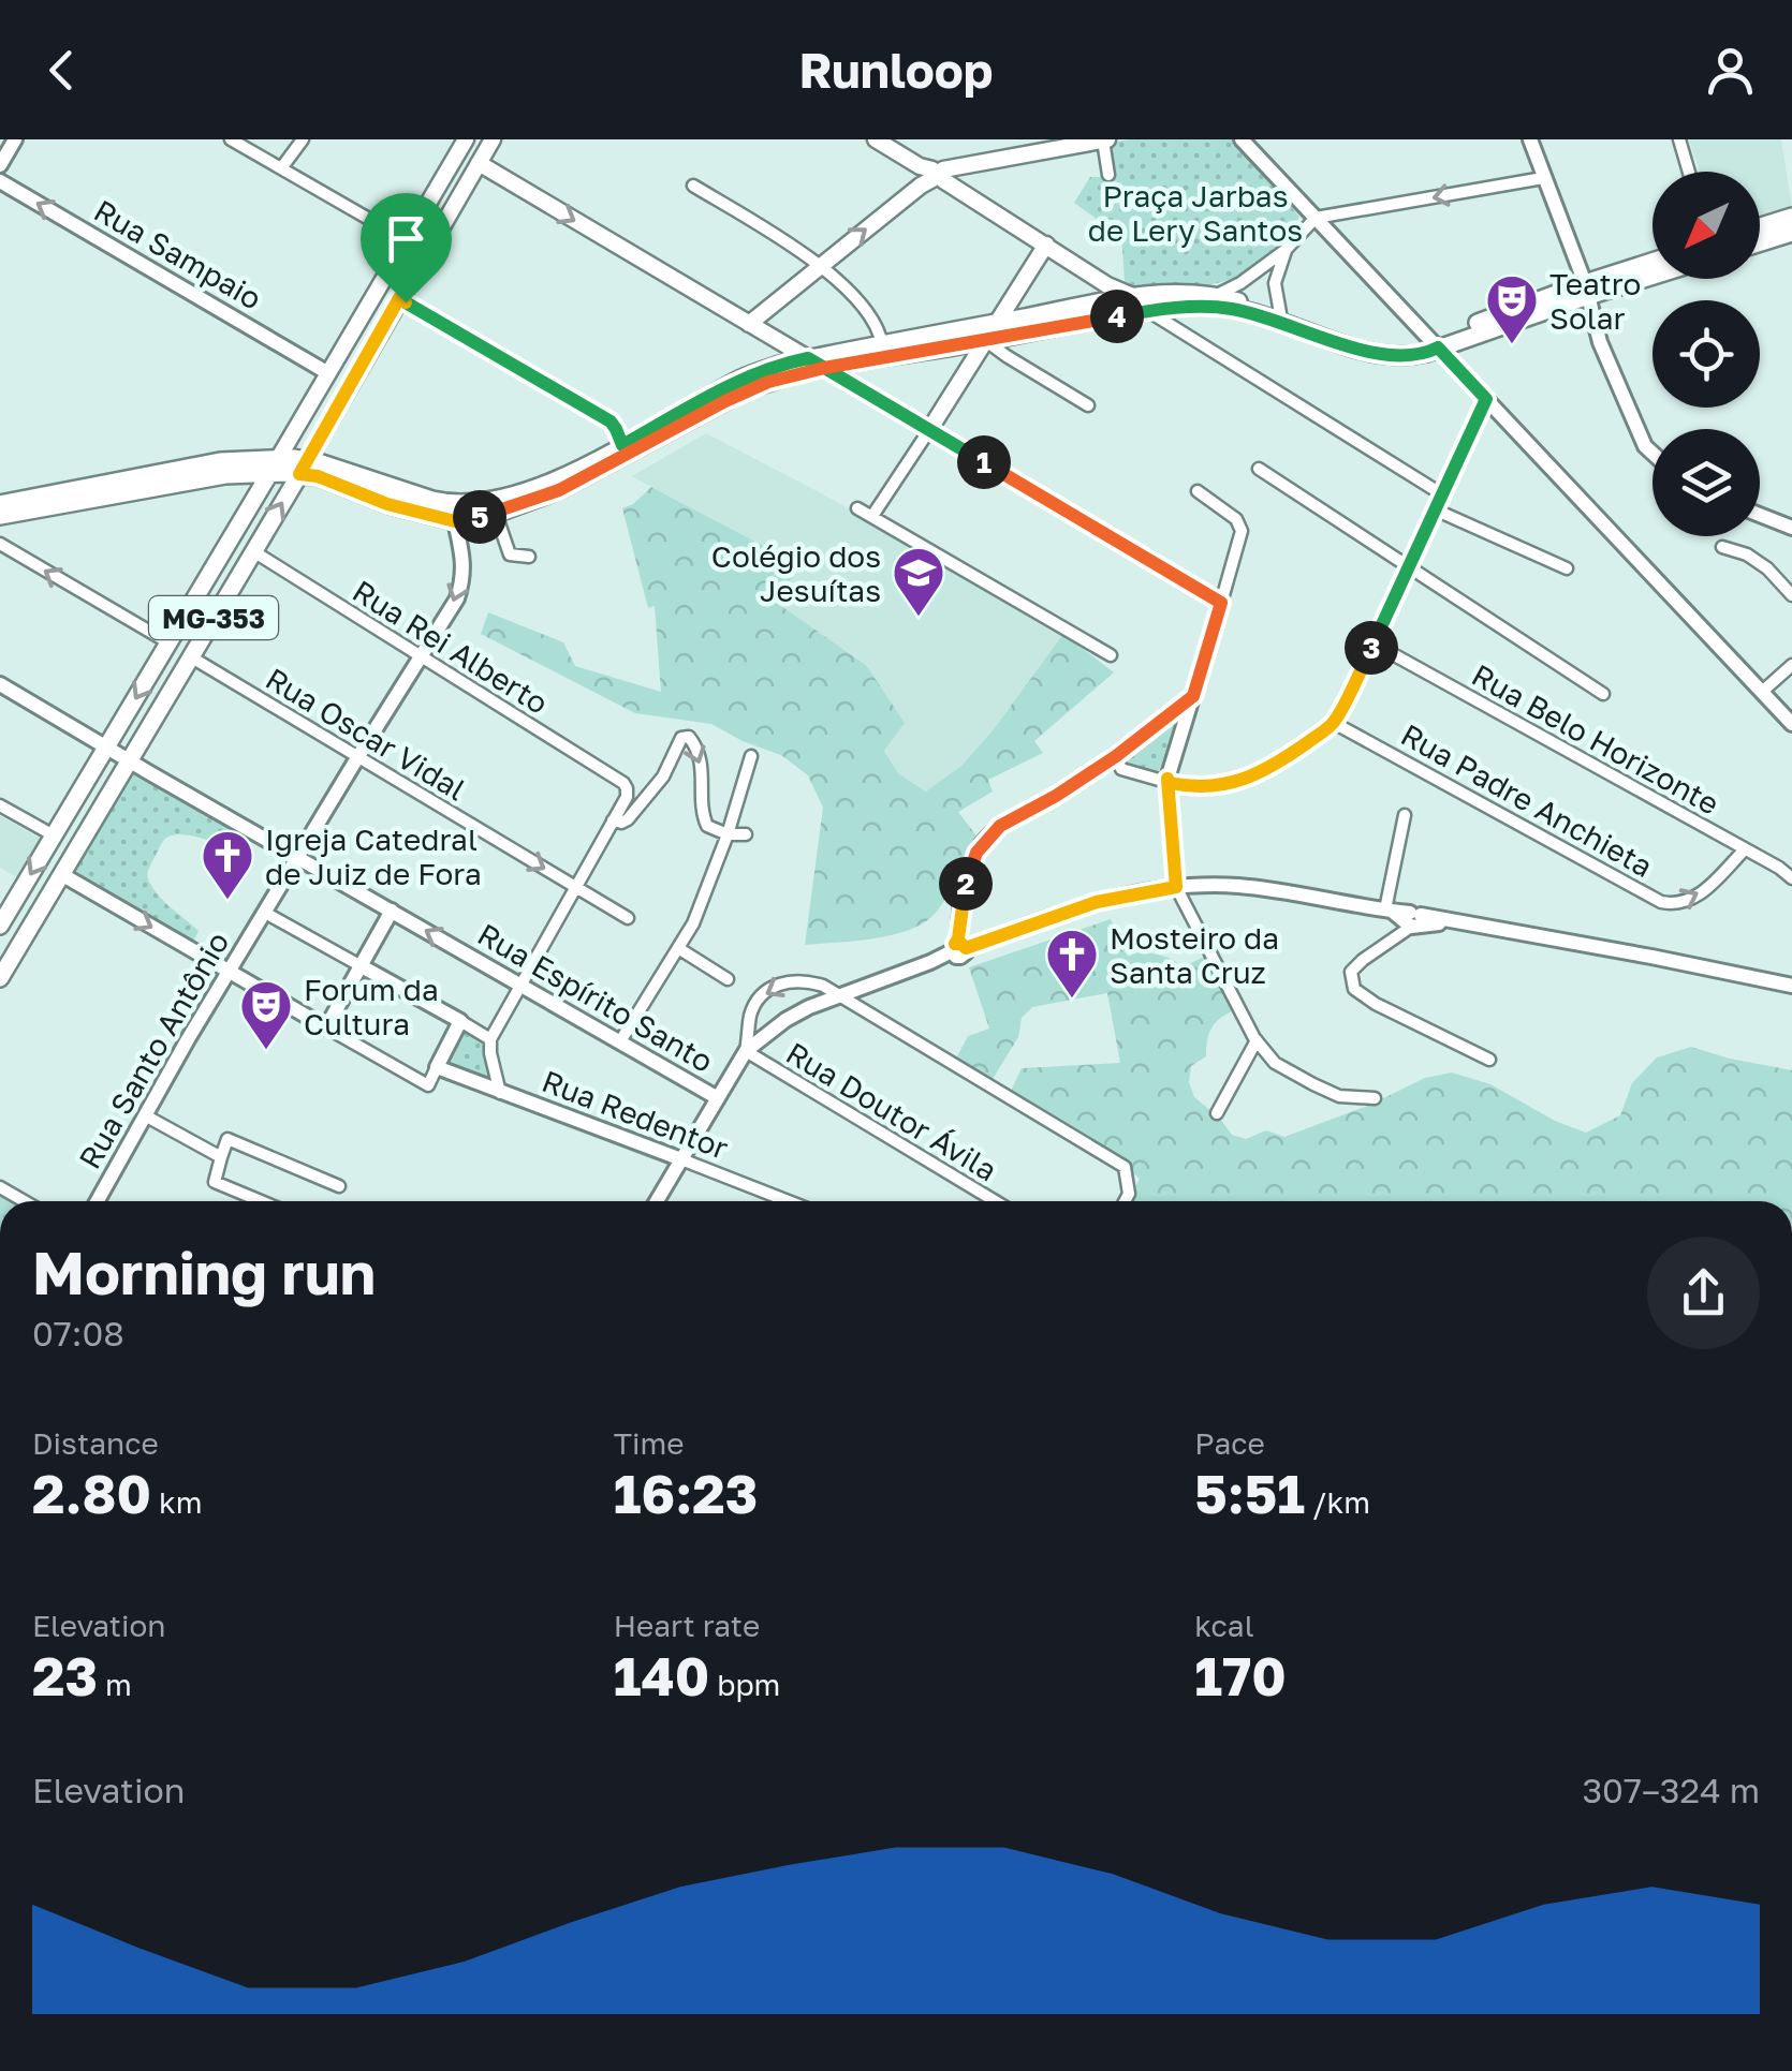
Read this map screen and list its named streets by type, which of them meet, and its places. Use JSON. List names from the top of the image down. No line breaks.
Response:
{"streets":{"main road":["MG-353"],"street":["Rua Sampaio","Rua Rei Alberto","Rua Oscar Vidal","Rua Belo Horizonte","Rua Padre Anchieta","Rua Espírito Santo","Rua Santo Antônio","Rua Doutor Ávila","Rua Redentor"]},"crossings":[["MG-353","Rua Rei Alberto"],["MG-353","Rua Oscar Vidal"],["MG-353","Rua Espírito Santo"],["Rua Rei Alberto","Rua Santo Antônio"],["Rua Oscar Vidal","Rua Santo Antônio"],["Rua Belo Horizonte","Rua Padre Anchieta"],["Rua Espírito Santo","Rua Santo Antônio"]],"one_way":["Rua Sampaio","Rua Oscar Vidal"],"parks":["Praça Jarbas de Lery Santos"],"places":{"theatre":["Teatro Solar","Forum da Cultura"],"school or university":["Colégio dos Jesuítas"],"church":["Igreja Catedral de Juiz de Fora","Mosteiro da Santa Cruz"]},"north":"bottom left","page":{"header":"Runloop","pins":["4","1","5","3","2"],"heading":["Morning run","07:08"],"stats":[["Distance","2.80 km"],["Time","16:23"],["Pace","5:51 /km"],["Elevation","23 m"],["Heart rate","140 bpm"],["kcal","170"]],"chart":["Elevation","307–324 m"]}}
